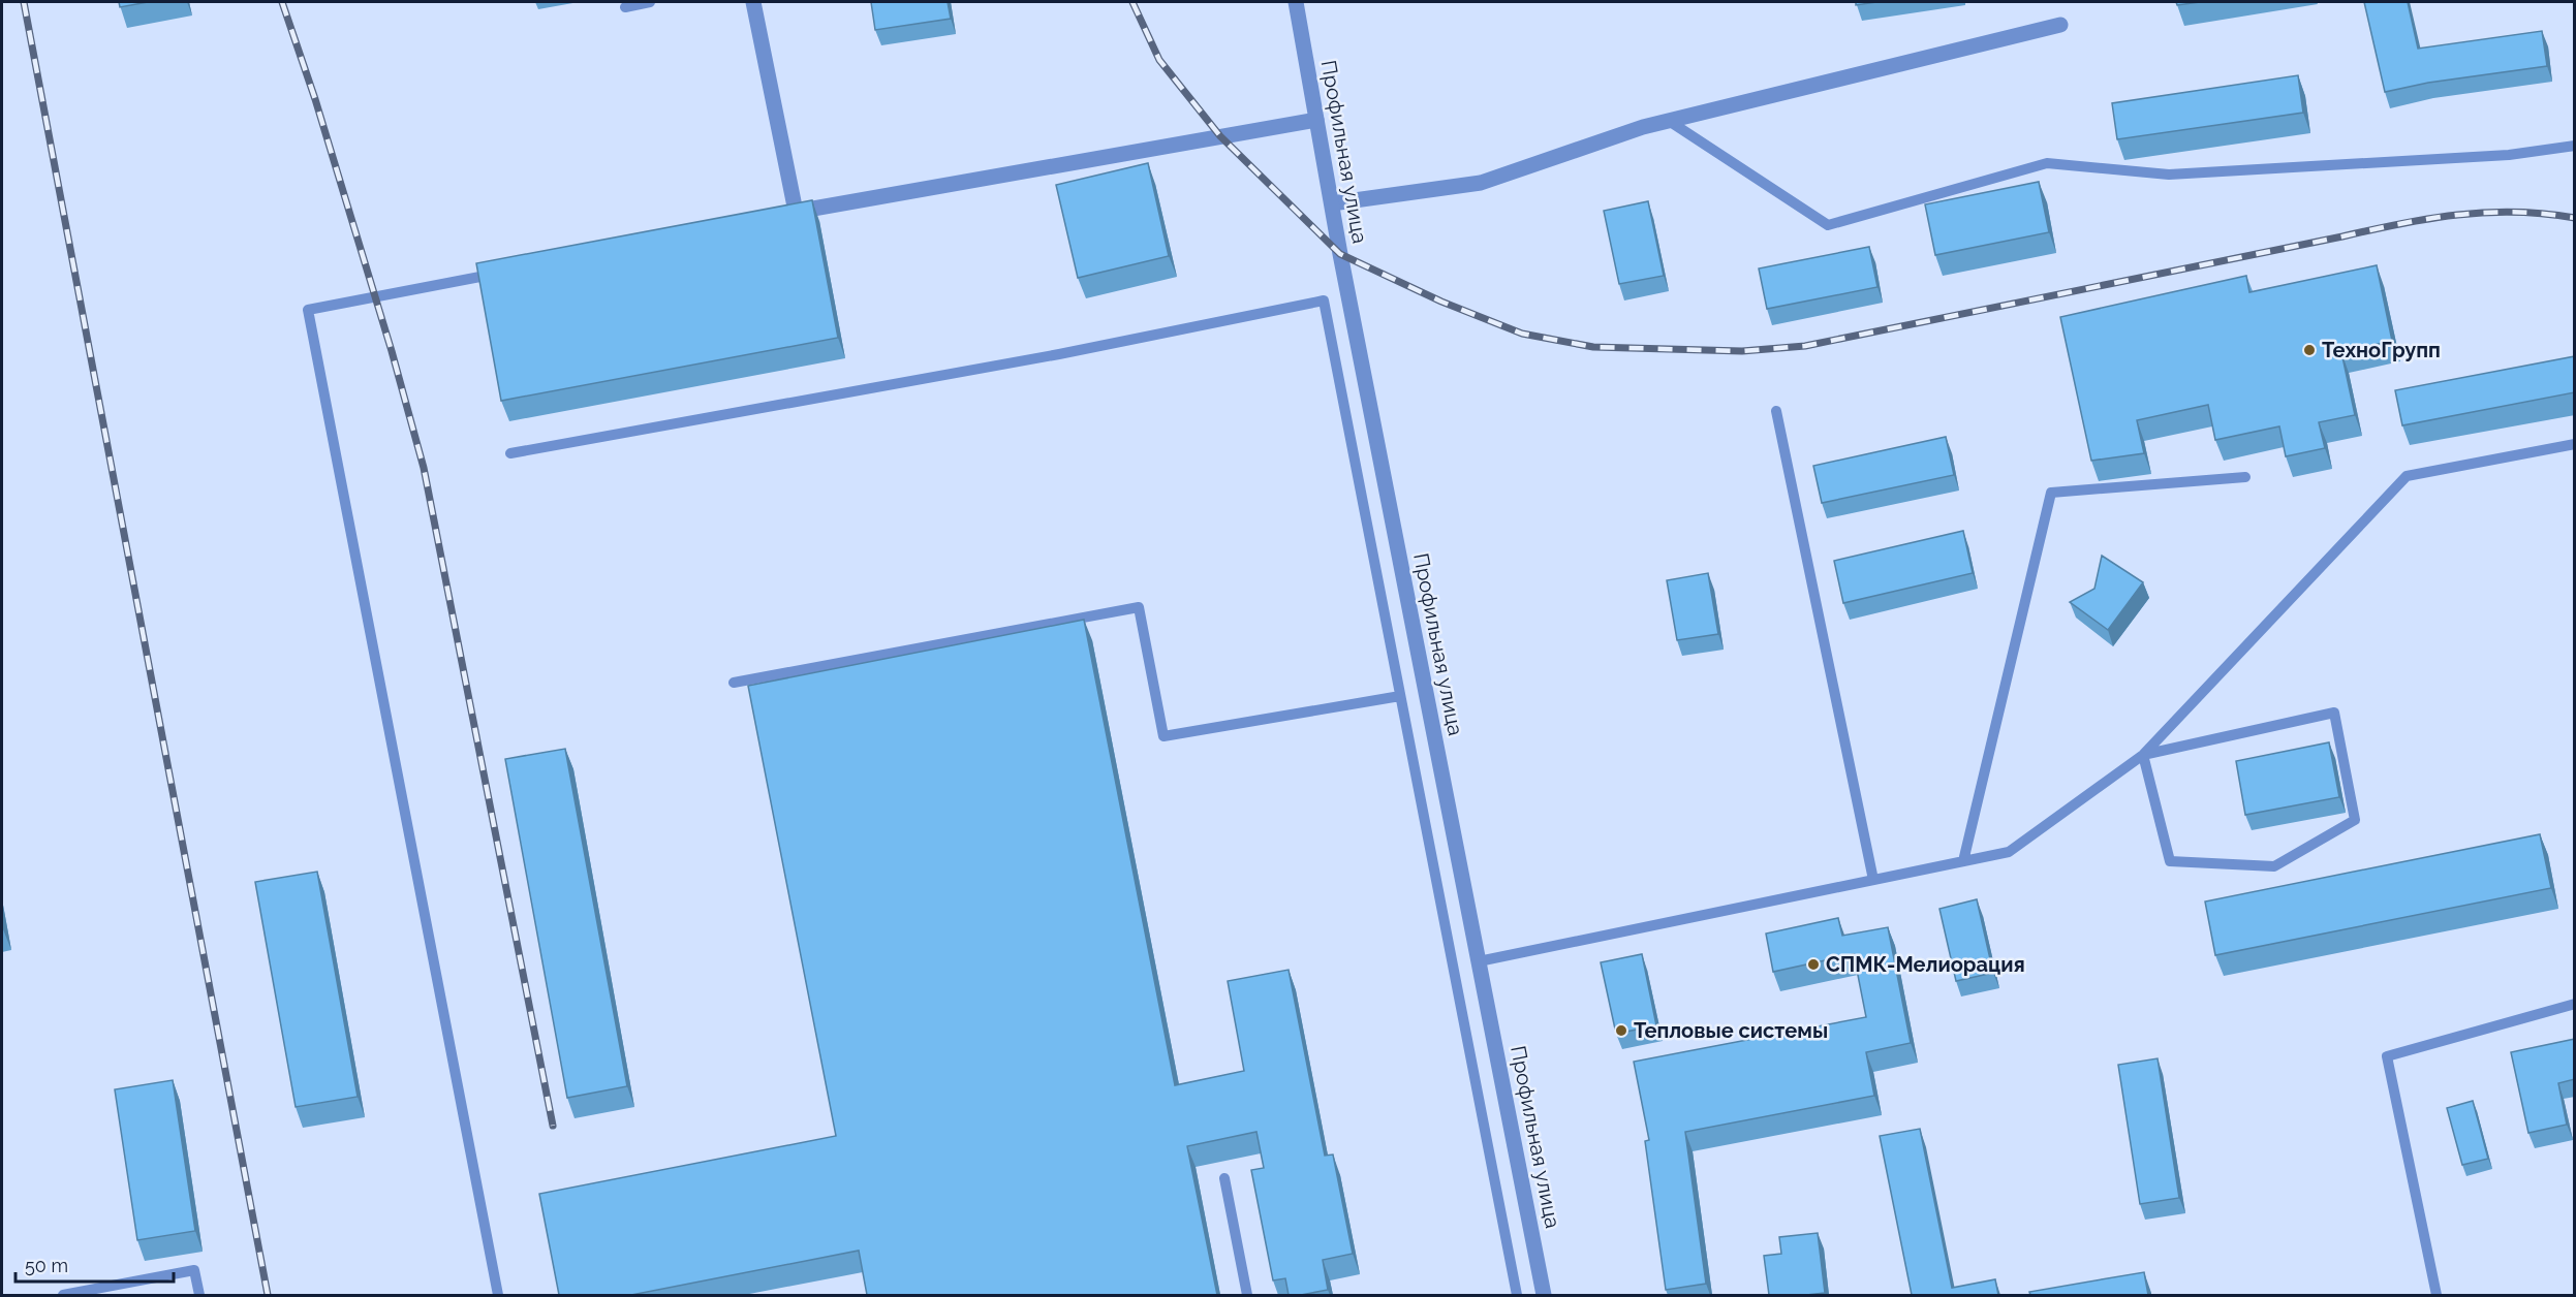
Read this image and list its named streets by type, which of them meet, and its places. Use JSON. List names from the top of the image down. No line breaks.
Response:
{"streets":{"street":["Профильная улица"]},"places":["ТехноГрупп","СПМК-Мелиорация","Тепловые системы"],"scale_bar":"50 m"}
